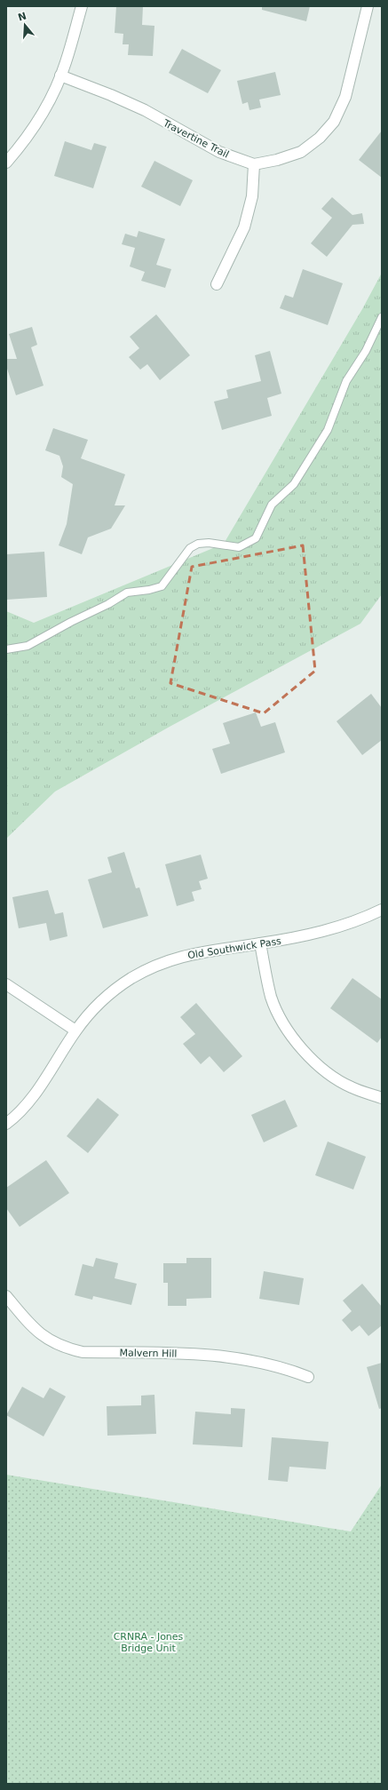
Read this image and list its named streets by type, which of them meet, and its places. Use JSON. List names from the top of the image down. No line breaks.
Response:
{"streets":{"street":["Travertine Trail","Old Southwick Pass","Malvern Hill"]},"parks":["CRNRA - Jones Bridge Unit"],"north":"top"}
